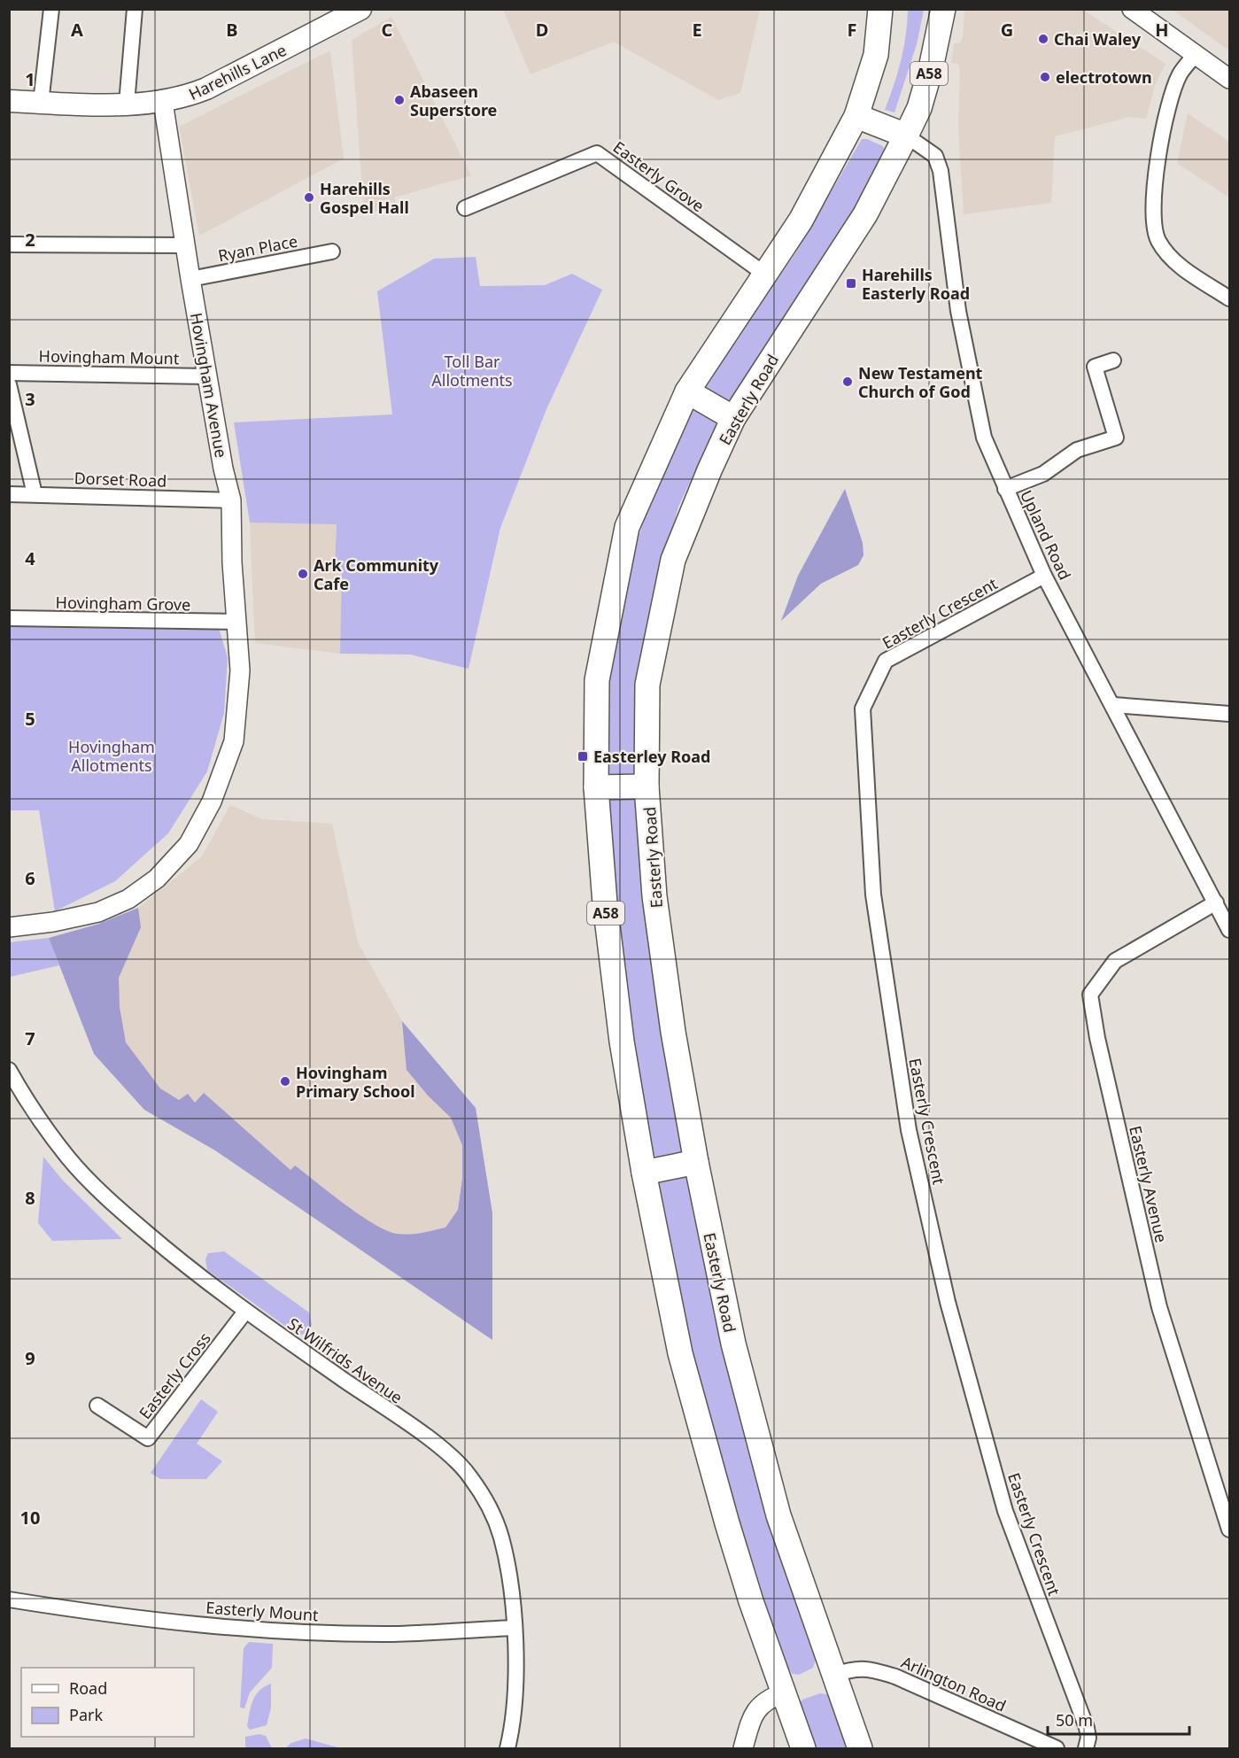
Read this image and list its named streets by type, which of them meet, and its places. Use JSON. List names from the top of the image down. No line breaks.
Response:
{"streets":{"main road":["Harehills Lane","A58","Easterly Road"],"street":["Easterly Grove","Ryan Place","Hovingham Mount","Hovingham Avenue","Dorset Road","Upland Road","Hovingham Grove","Easterly Crescent","Easterly Avenue","St Wilfrids Avenue","Easterly Cross","Easterly Mount","Arlington Road"]},"crossings":[["Harehills Lane","Hovingham Avenue"],["A58","Easterly Grove"],["Ryan Place","Hovingham Avenue"],["Hovingham Mount","Hovingham Avenue"],["Hovingham Avenue","Dorset Road"],["Hovingham Avenue","Hovingham Grove"],["Easterly Road","Upland Road"],["Easterly Road","Arlington Road"],["Upland Road","Easterly Crescent"],["Upland Road","Easterly Avenue"],["St Wilfrids Avenue","Easterly Cross"],["St Wilfrids Avenue","Easterly Mount"]],"parks":["Toll Bar Allotments","Hovingham Allotments"],"places":{"other":["Chai Waley","electrotown","Abaseen Superstore","Harehills Gospel Hall","New Testament Church of God","Ark Community Cafe","Hovingham Primary School"],"transit":["Harehills Easterly Road","Easterley Road"]},"legend":["Road","Park"],"scale_bar":"50 m","grid":{"columns":["A","B","C","D","E","F","G","H"],"rows":["1","2","3","4","5","6","7","8","9","10"]}}
